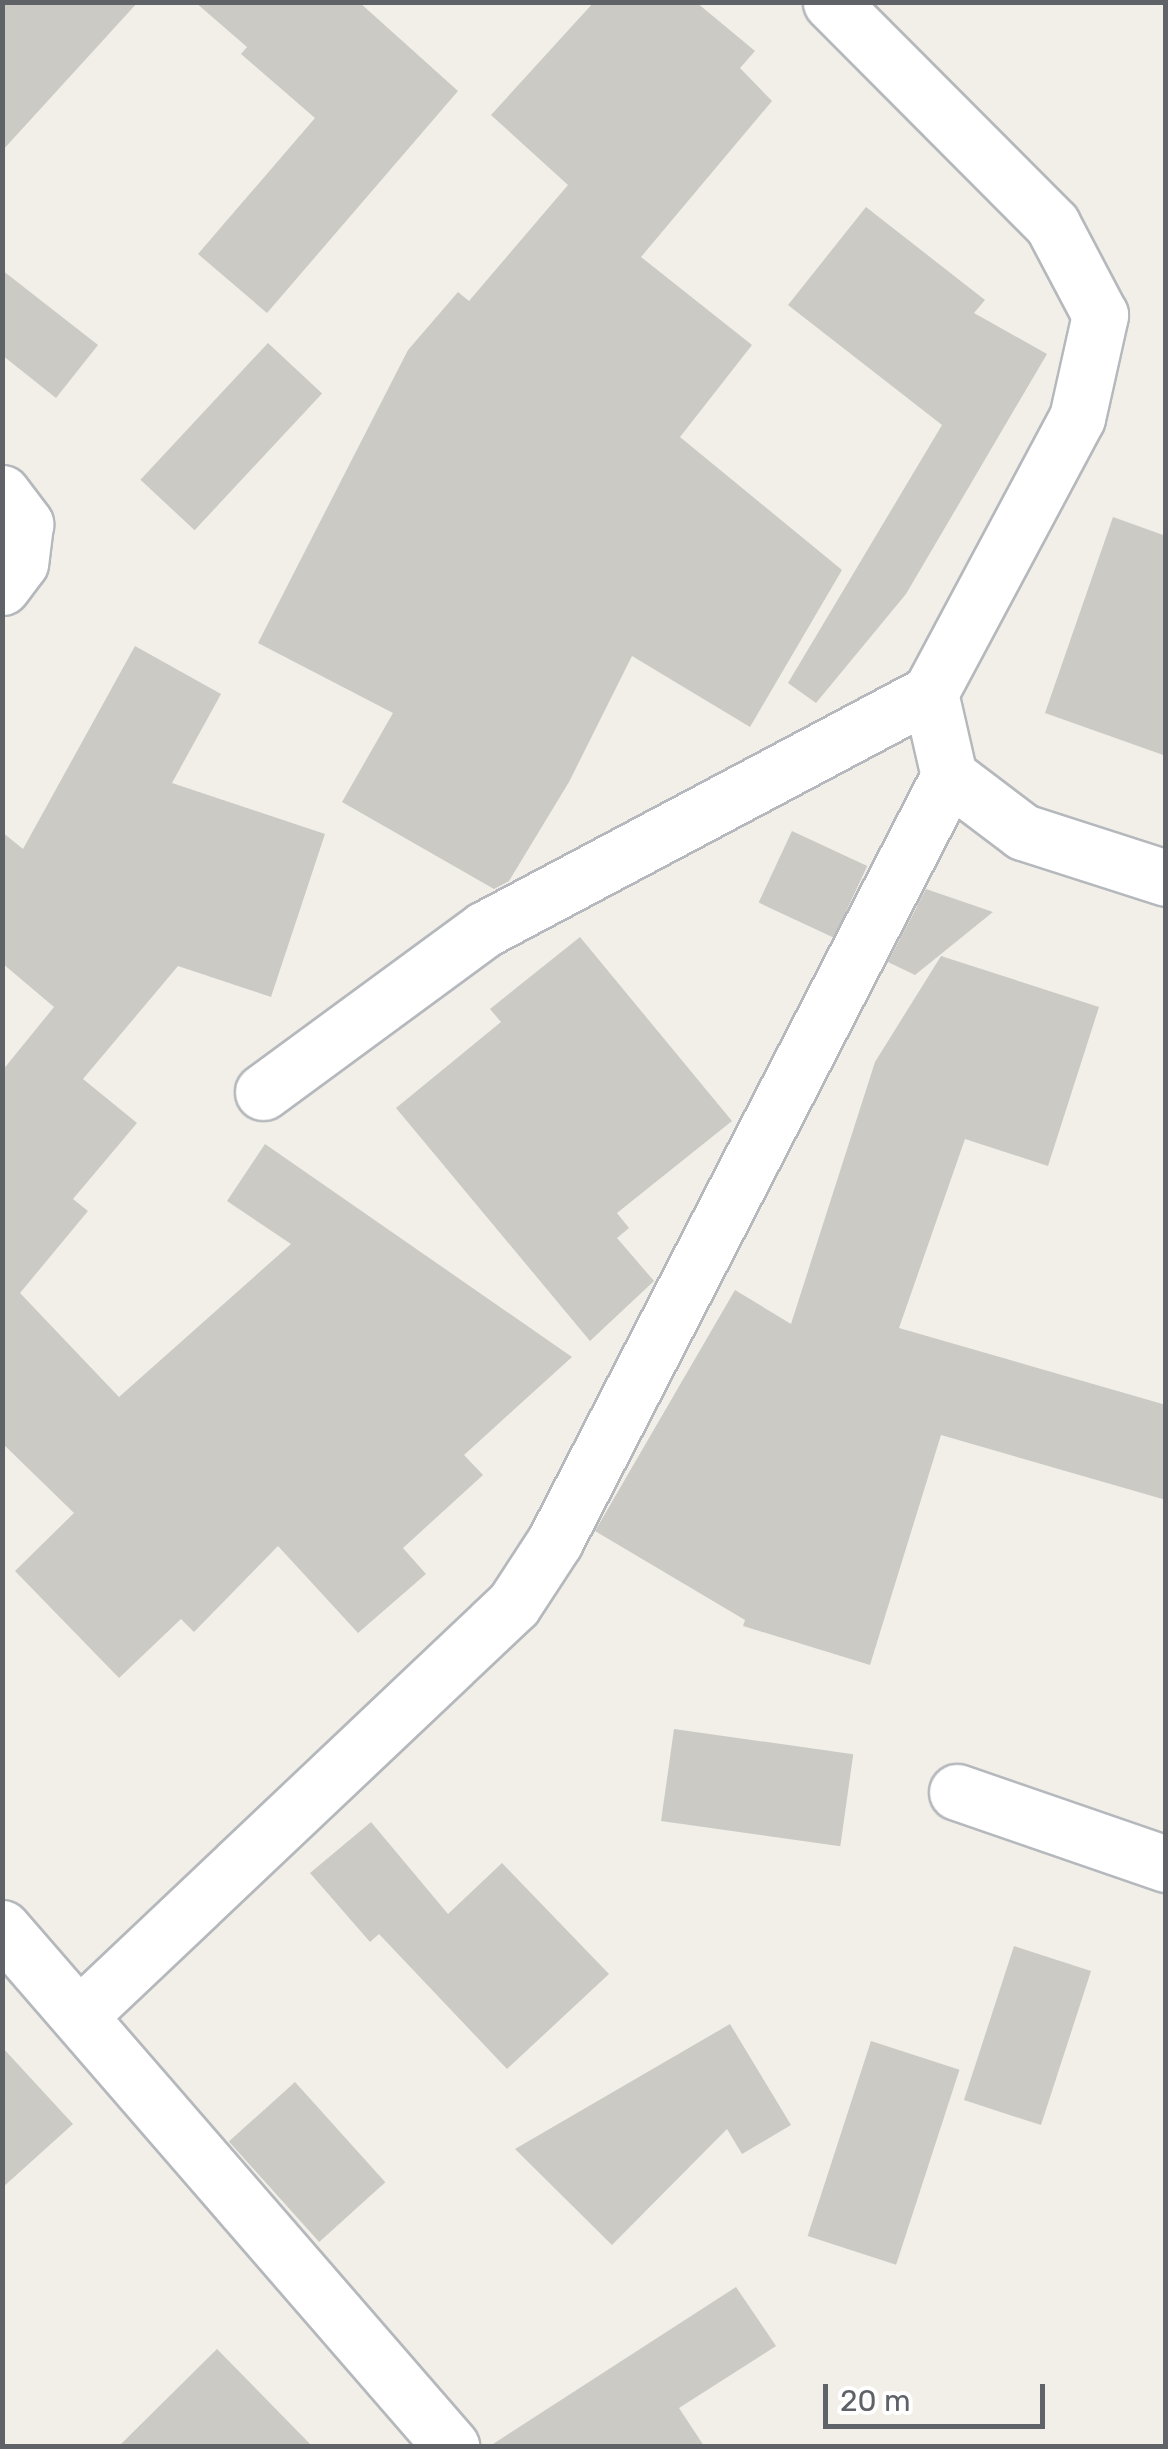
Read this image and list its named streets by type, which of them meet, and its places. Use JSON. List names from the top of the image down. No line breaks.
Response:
{"scale_bar":"20 m"}
